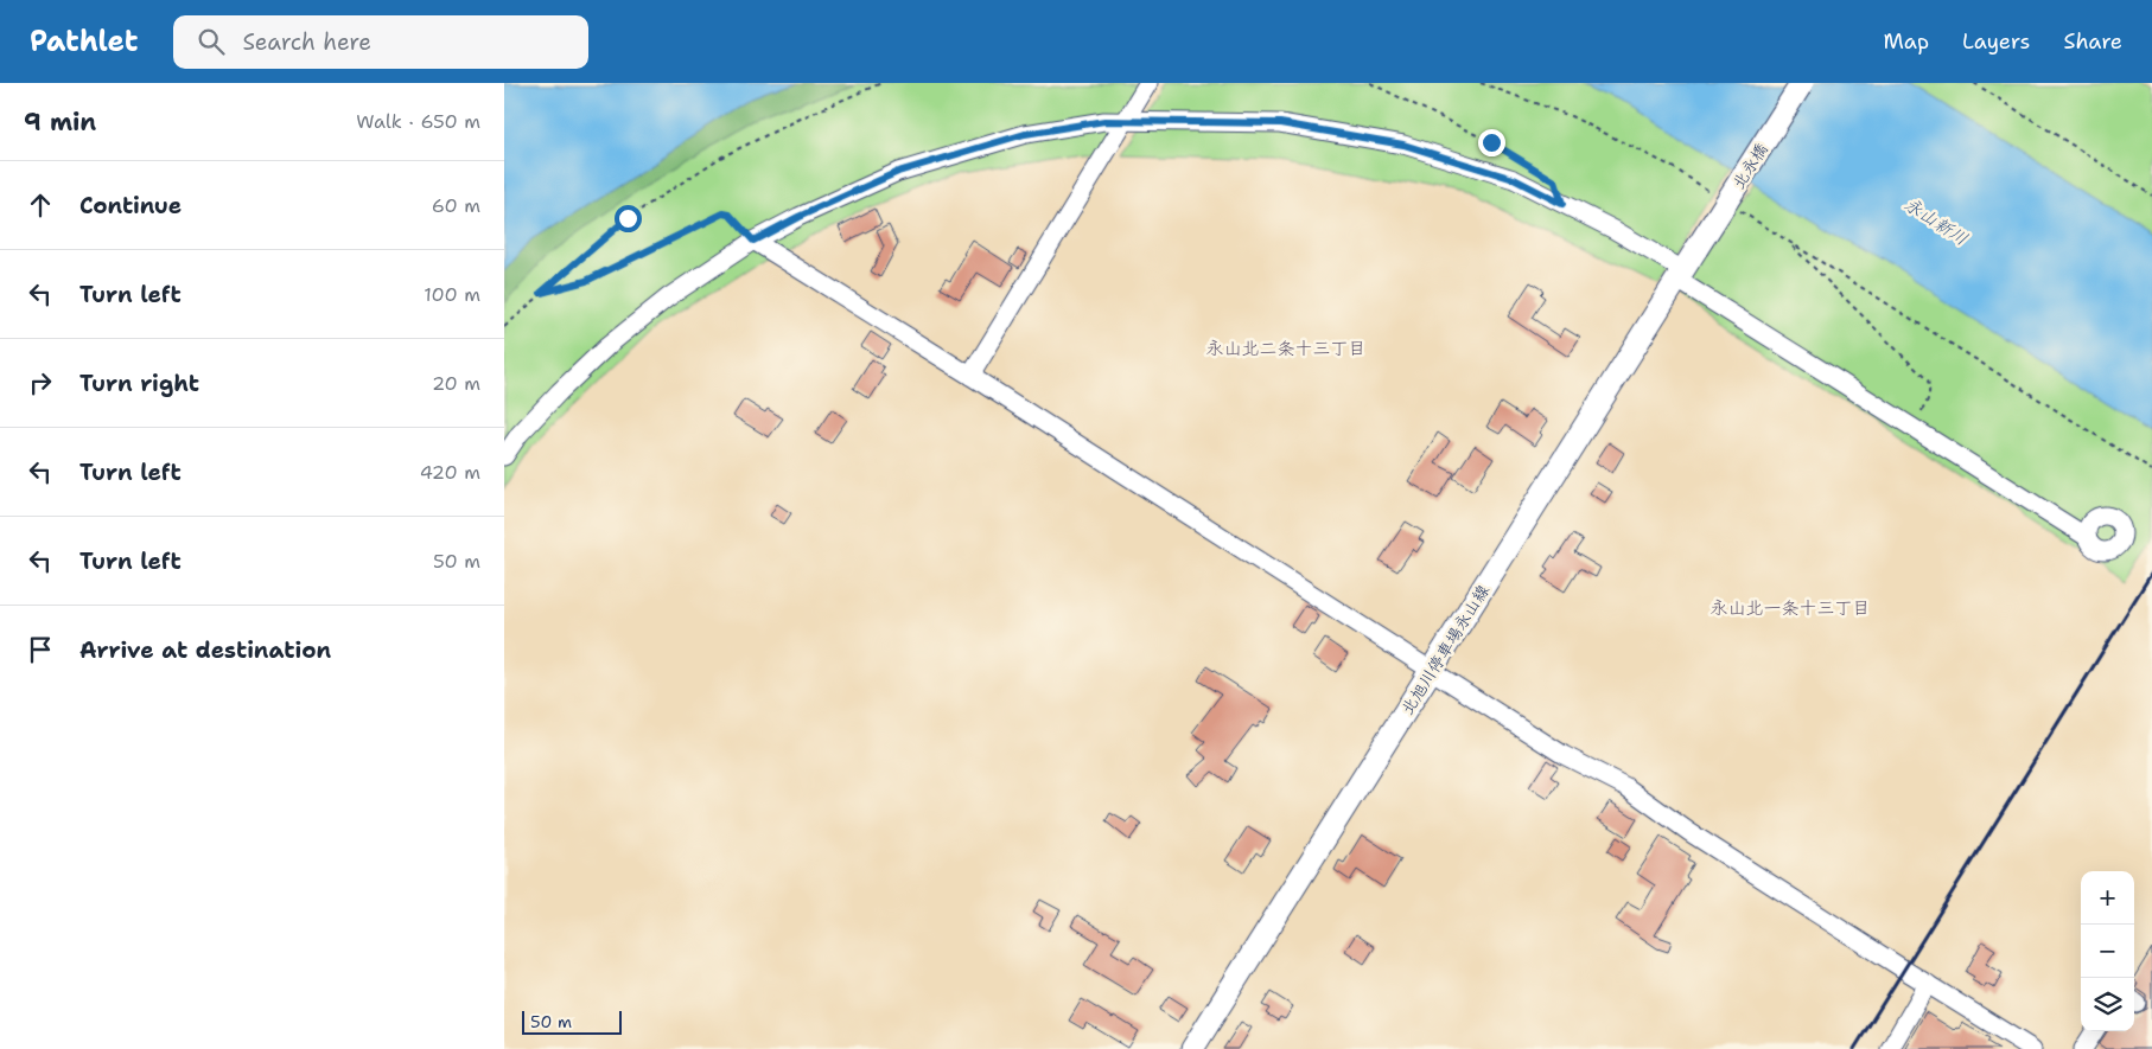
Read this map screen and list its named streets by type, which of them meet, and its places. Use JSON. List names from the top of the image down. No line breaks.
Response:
{"streets":{"main road":["北永橋","北旭川停車場永山線"]},"crossings":[["北永橋","北旭川停車場永山線"]],"districts":["永山北二条十三丁目","永山北一条十三丁目"],"water":["永山新川"],"scale_bar":"50 m","page":{"header":"Pathlet","search":"Search here","nav":["Map","Layers","Share"],"heading":["9 min","Walk · 650 m"],"list":[["Continue","60 m"],["Turn left","100 m"],["Turn right","20 m"],["Turn left","420 m"],["Turn left","50 m"],"Arrive at destination"],"map_buttons":["+","−"],"scale":"50 m"}}
